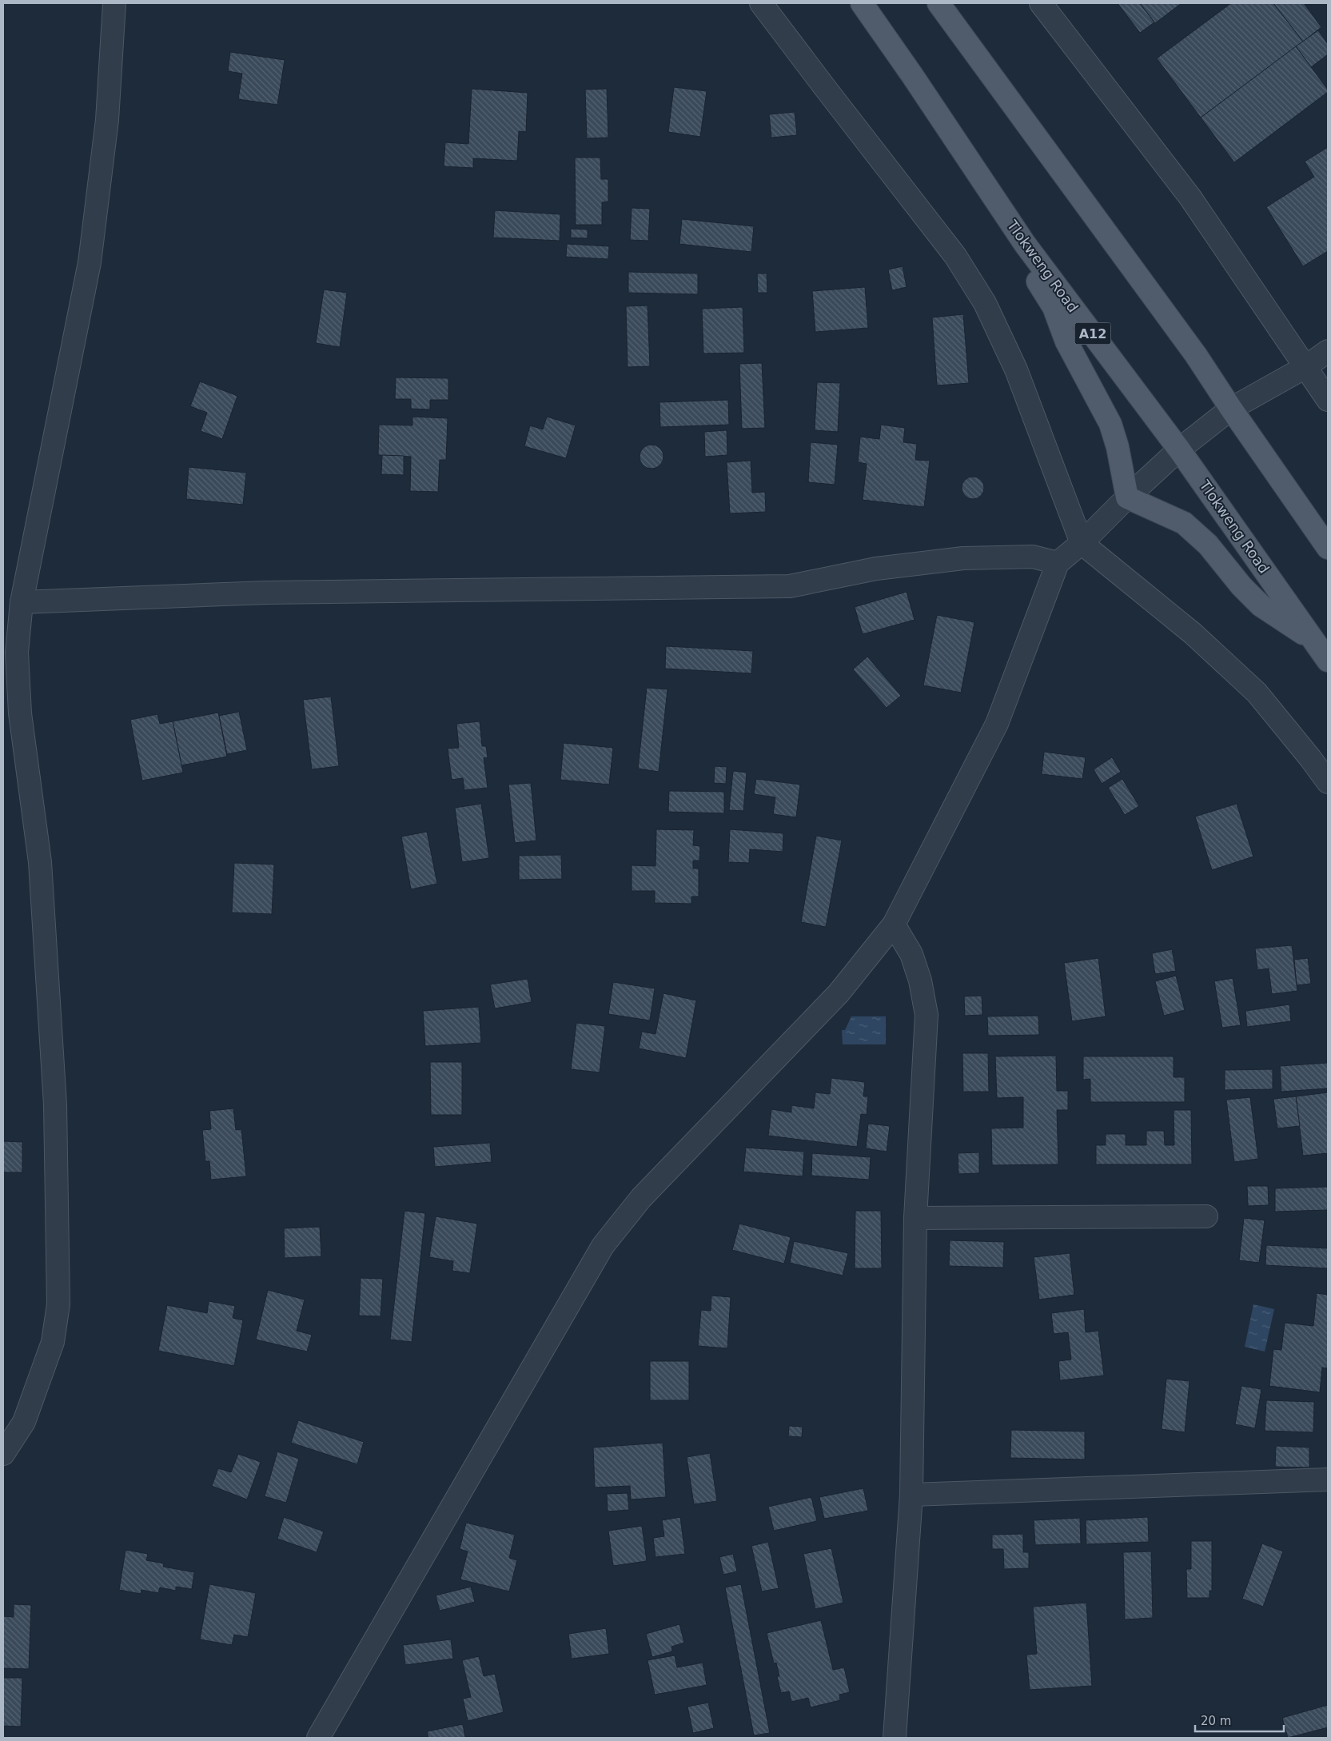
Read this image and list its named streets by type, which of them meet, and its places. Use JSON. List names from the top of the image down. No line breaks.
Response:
{"streets":{"main road":["Tlokweng Road","A12"]},"scale_bar":"20 m"}
